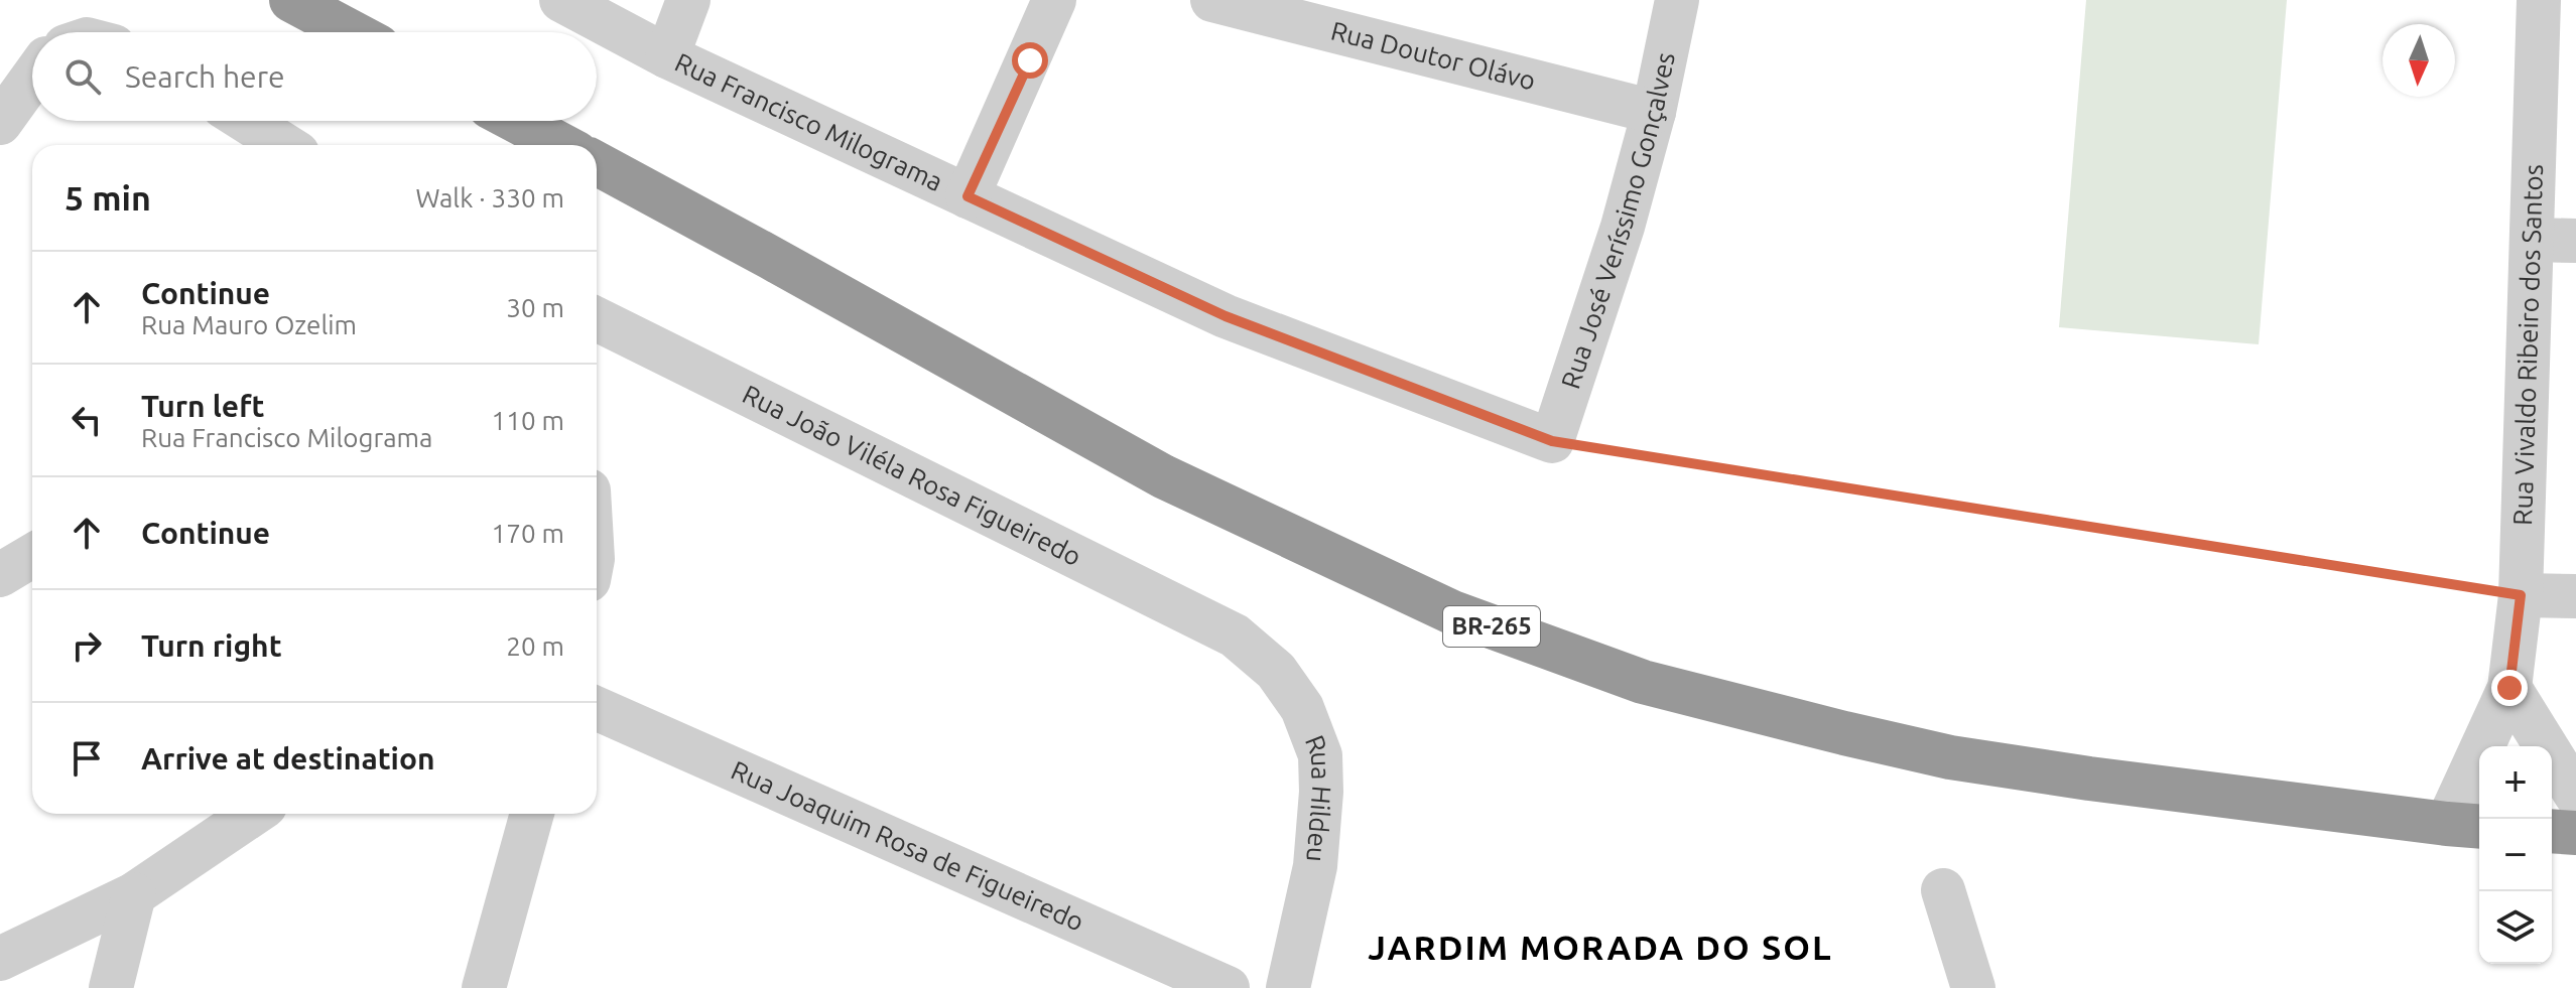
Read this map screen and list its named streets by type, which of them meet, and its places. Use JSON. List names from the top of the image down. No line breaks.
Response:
{"streets":{"highway":["BR-265"],"street":["Rua Doutor Olávo","Rua Francisco Milograma","Rua José Veríssimo Gonçalves","Rua Vivaldo Ribeiro dos Santos","Rua João Viléla Rosa Figueiredo","Rua Hildeu","Rua Joaquim Rosa de Figueiredo"]},"crossings":[["Rua Doutor Olávo","Rua José Veríssimo Gonçalves"],["Rua Francisco Milograma","Rua José Veríssimo Gonçalves"],["Rua Vivaldo Ribeiro dos Santos","BR-265"],["Rua João Viléla Rosa Figueiredo","Rua Hildeu"]],"districts":["JARDIM MORADA DO SOL"],"north":"bottom","page":{"search":"Search here","heading":["5 min","Walk · 330 m"],"list":[["Continue","Rua Mauro Ozelim","30 m"],["Turn left","Rua Francisco Milograma","110 m"],["Continue","170 m"],["Turn right","20 m"],"Arrive at destination"],"map_buttons":["+","−"]}}
